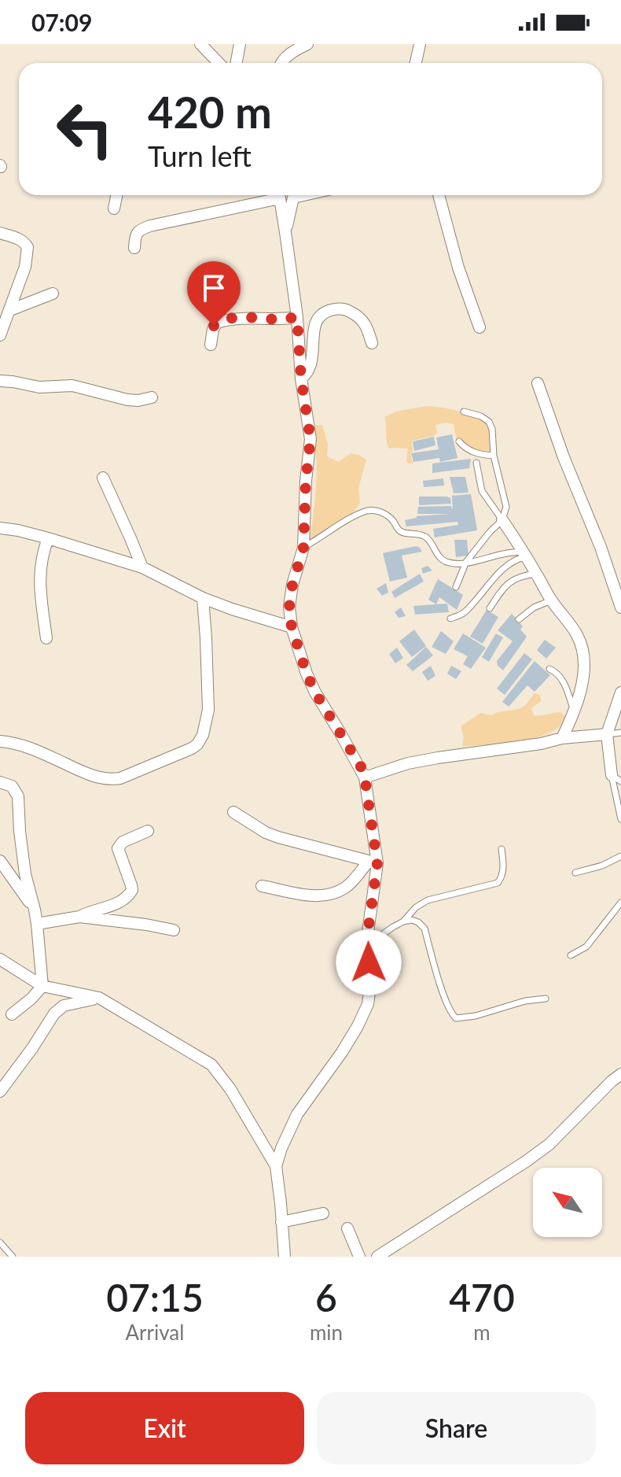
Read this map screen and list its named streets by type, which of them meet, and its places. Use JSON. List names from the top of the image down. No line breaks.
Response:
{"north":"top left","page":{"status":"07:09","turn":["420 m","Turn left"],"eta":["07:15","Arrival","6","min","470","m"],"buttons":["Exit","Share"]}}
